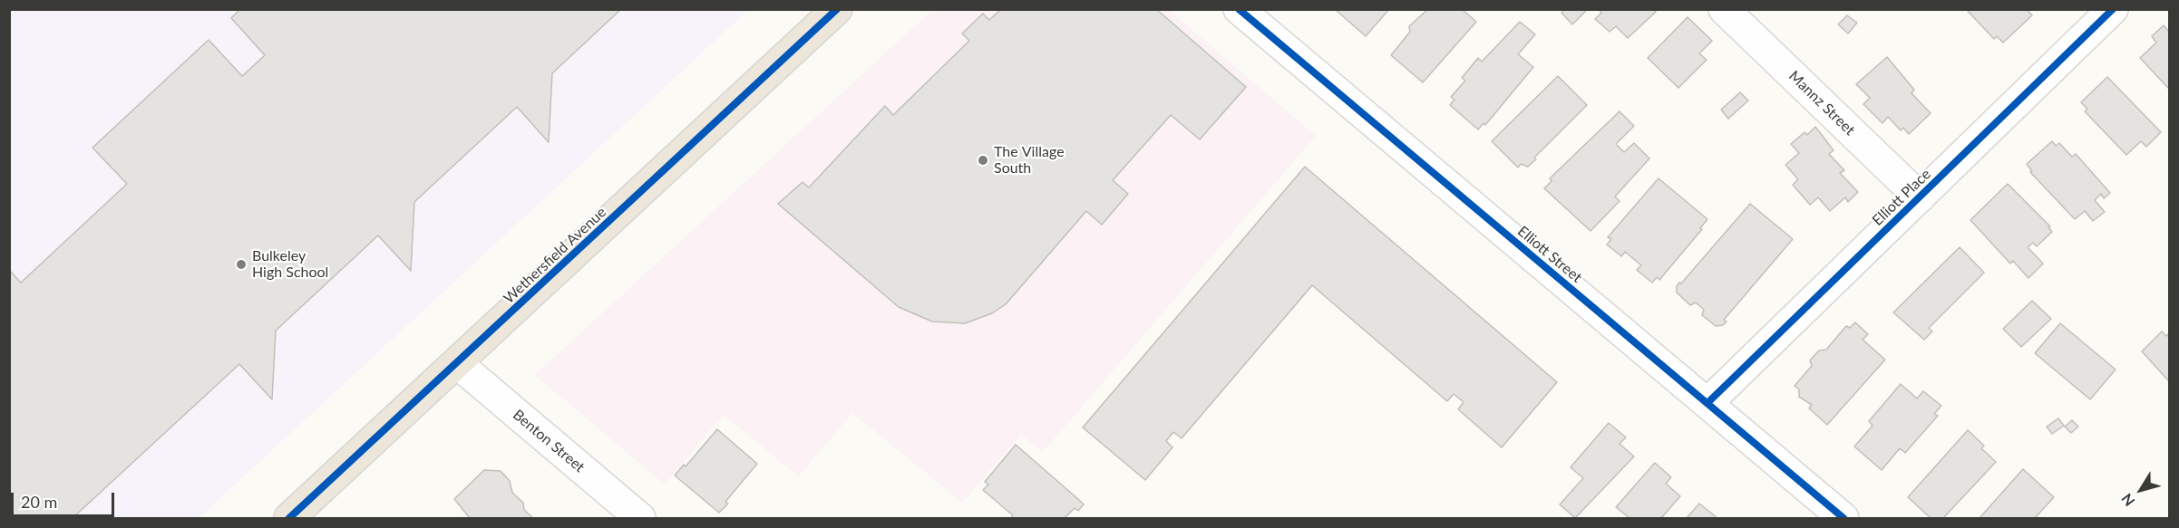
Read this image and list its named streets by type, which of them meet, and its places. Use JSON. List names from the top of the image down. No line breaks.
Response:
{"streets":{"main road":["Wethersfield Avenue"],"street":["Mannz Street","Elliott Place","Elliott Street","Benton Street"]},"crossings":[["Mannz Street","Elliott Place"],["Elliott Place","Elliott Street"],["Wethersfield Avenue","Benton Street"]],"places":["The Village South","Bulkeley High School"],"scale_bar":"20 m","north":"bottom left"}
